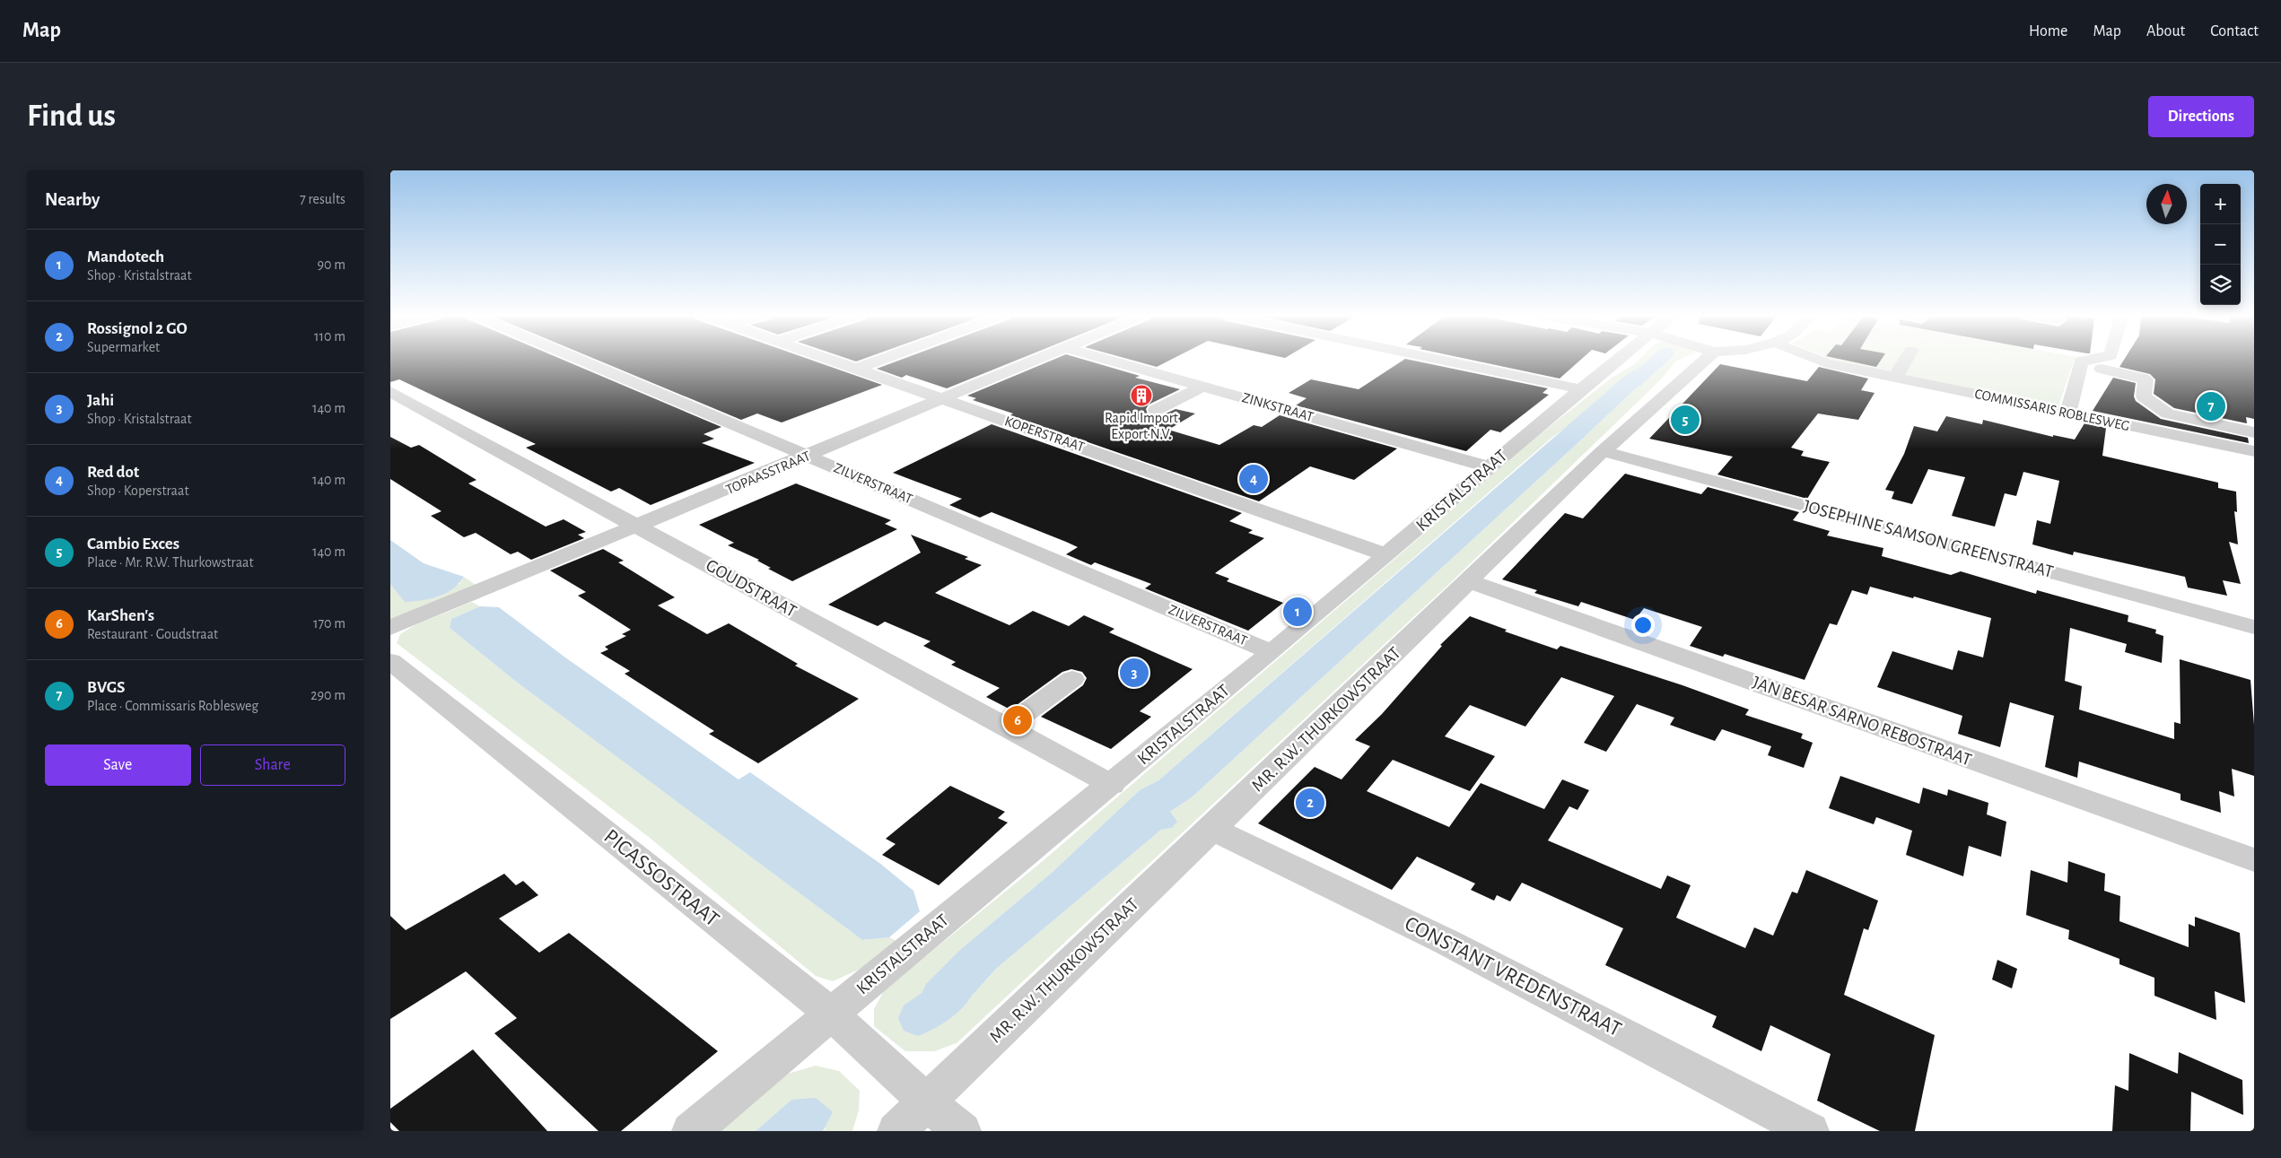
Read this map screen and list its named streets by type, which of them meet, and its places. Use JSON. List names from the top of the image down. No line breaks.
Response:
{"streets":{"street":["ZINKSTRAAT","COMMISSARIS ROBLESWEG","KOPERSTRAAT","TOPAASSTRAAT","ZILVERSTRAAT","KRISTALSTRAAT","JOSEPHINE SAMSON GREENSTRAAT","GOUDSTRAAT","MR. R.W. THURKOWSTRAAT","JAN BESAR SARNO REBOSTRAAT","PICASSOSTRAAT","CONSTANT VREDENSTRAAT"]},"crossings":[["ZINKSTRAAT","KRISTALSTRAAT"],["KOPERSTRAAT","TOPAASSTRAAT"],["KOPERSTRAAT","KRISTALSTRAAT"],["TOPAASSTRAAT","ZILVERSTRAAT"],["TOPAASSTRAAT","GOUDSTRAAT"],["ZILVERSTRAAT","KRISTALSTRAAT"],["KRISTALSTRAAT","GOUDSTRAAT"],["KRISTALSTRAAT","PICASSOSTRAAT"],["JOSEPHINE SAMSON GREENSTRAAT","MR. R.W. THURKOWSTRAAT"],["MR. R.W. THURKOWSTRAAT","JAN BESAR SARNO REBOSTRAAT"],["MR. R.W. THURKOWSTRAAT","PICASSOSTRAAT"],["MR. R.W. THURKOWSTRAAT","CONSTANT VREDENSTRAAT"]],"places":{"building":["Rapid Import Export N.V."]},"north":"top","page":{"header":"Map","nav":["Home","Map","About","Contact"],"buttons":["Directions",["Save","Share"]],"title":"Find us","heading":["Nearby","7 results"],"map_buttons":["+","−"],"list":[{"mark":"1","name":"Mandotech","note":"Shop · Kristalstraat","value":"90 m"},{"mark":"2","name":"Rossignol 2 GO","note":"Supermarket","value":"110 m"},{"mark":"3","name":"Jahi","note":"Shop · Kristalstraat","value":"140 m"},{"mark":"4","name":"Red dot","note":"Shop · Koperstraat","value":"140 m"},{"mark":"5","name":"Cambio Exces","note":"Place · Mr. R.W. Thurkowstraat","value":"140 m"},{"mark":"6","name":"KarShen's","note":"Restaurant · Goudstraat","value":"170 m"},{"mark":"7","name":"BVGS","note":"Place · Commissaris Roblesweg","value":"290 m"}],"pins":["7","5","4","1","3","6","2"]}}
